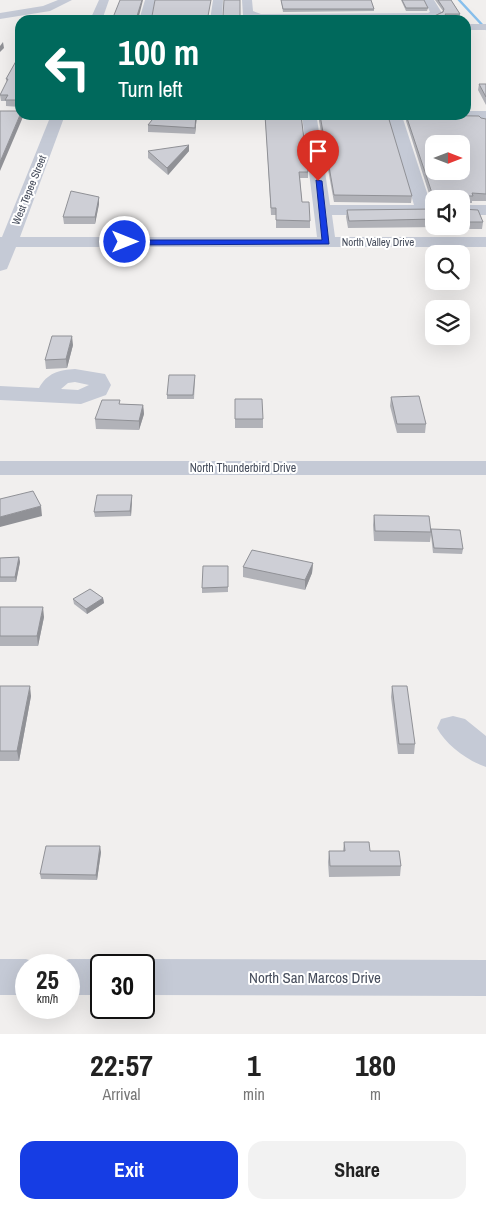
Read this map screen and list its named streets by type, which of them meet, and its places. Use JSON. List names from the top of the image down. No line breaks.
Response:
{"streets":{"street":["West Tepee Street","North Valley Drive","North Thunderbird Drive","North San Marcos Drive"]},"crossings":[["West Tepee Street","North Valley Drive"]],"north":"right","page":{"turn":["100 m","Turn left"],"speed":"25 km/h","limit":"30","eta":["22:57","Arrival","1","min","180","m"],"buttons":["Exit","Share"]}}
